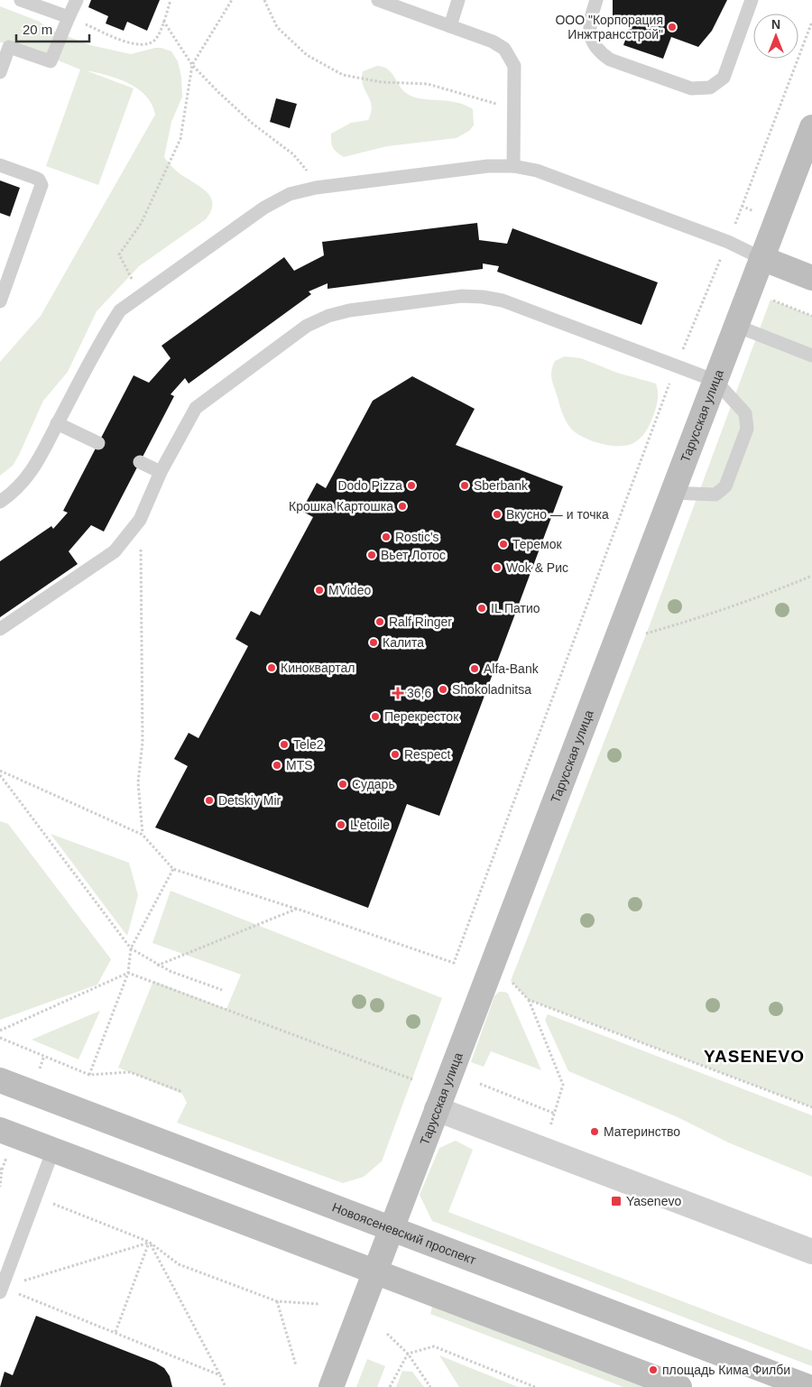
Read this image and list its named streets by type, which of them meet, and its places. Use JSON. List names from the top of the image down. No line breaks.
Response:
{"streets":{"main road":["Тарусская улица","Новоясеневский проспект"]},"crossings":[["Тарусская улица","Новоясеневский проспект"]],"districts":["YASENEVO"],"places":{"other":["ООО \"Корпорация Инжтрансстрой\"","Dodo Pizza","Sberbank","Крошка Картошка","Вкусно — и точка","Rostic's","Теремок","Вьет Лотос","Wok & Рис","MVideo","IL Патио","Ralf Ringer","Калита","Киноквартал","Alfa-Bank","Shokoladnitsa","Перекресток","Tele2","Respect","MTS","Сударь","Detskiy Mir","L'etoile","Материнство","площадь Кима Филби"],"health":["36,6"],"transit":["Yasenevo"]},"scale_bar":"20 m","north":"top"}
